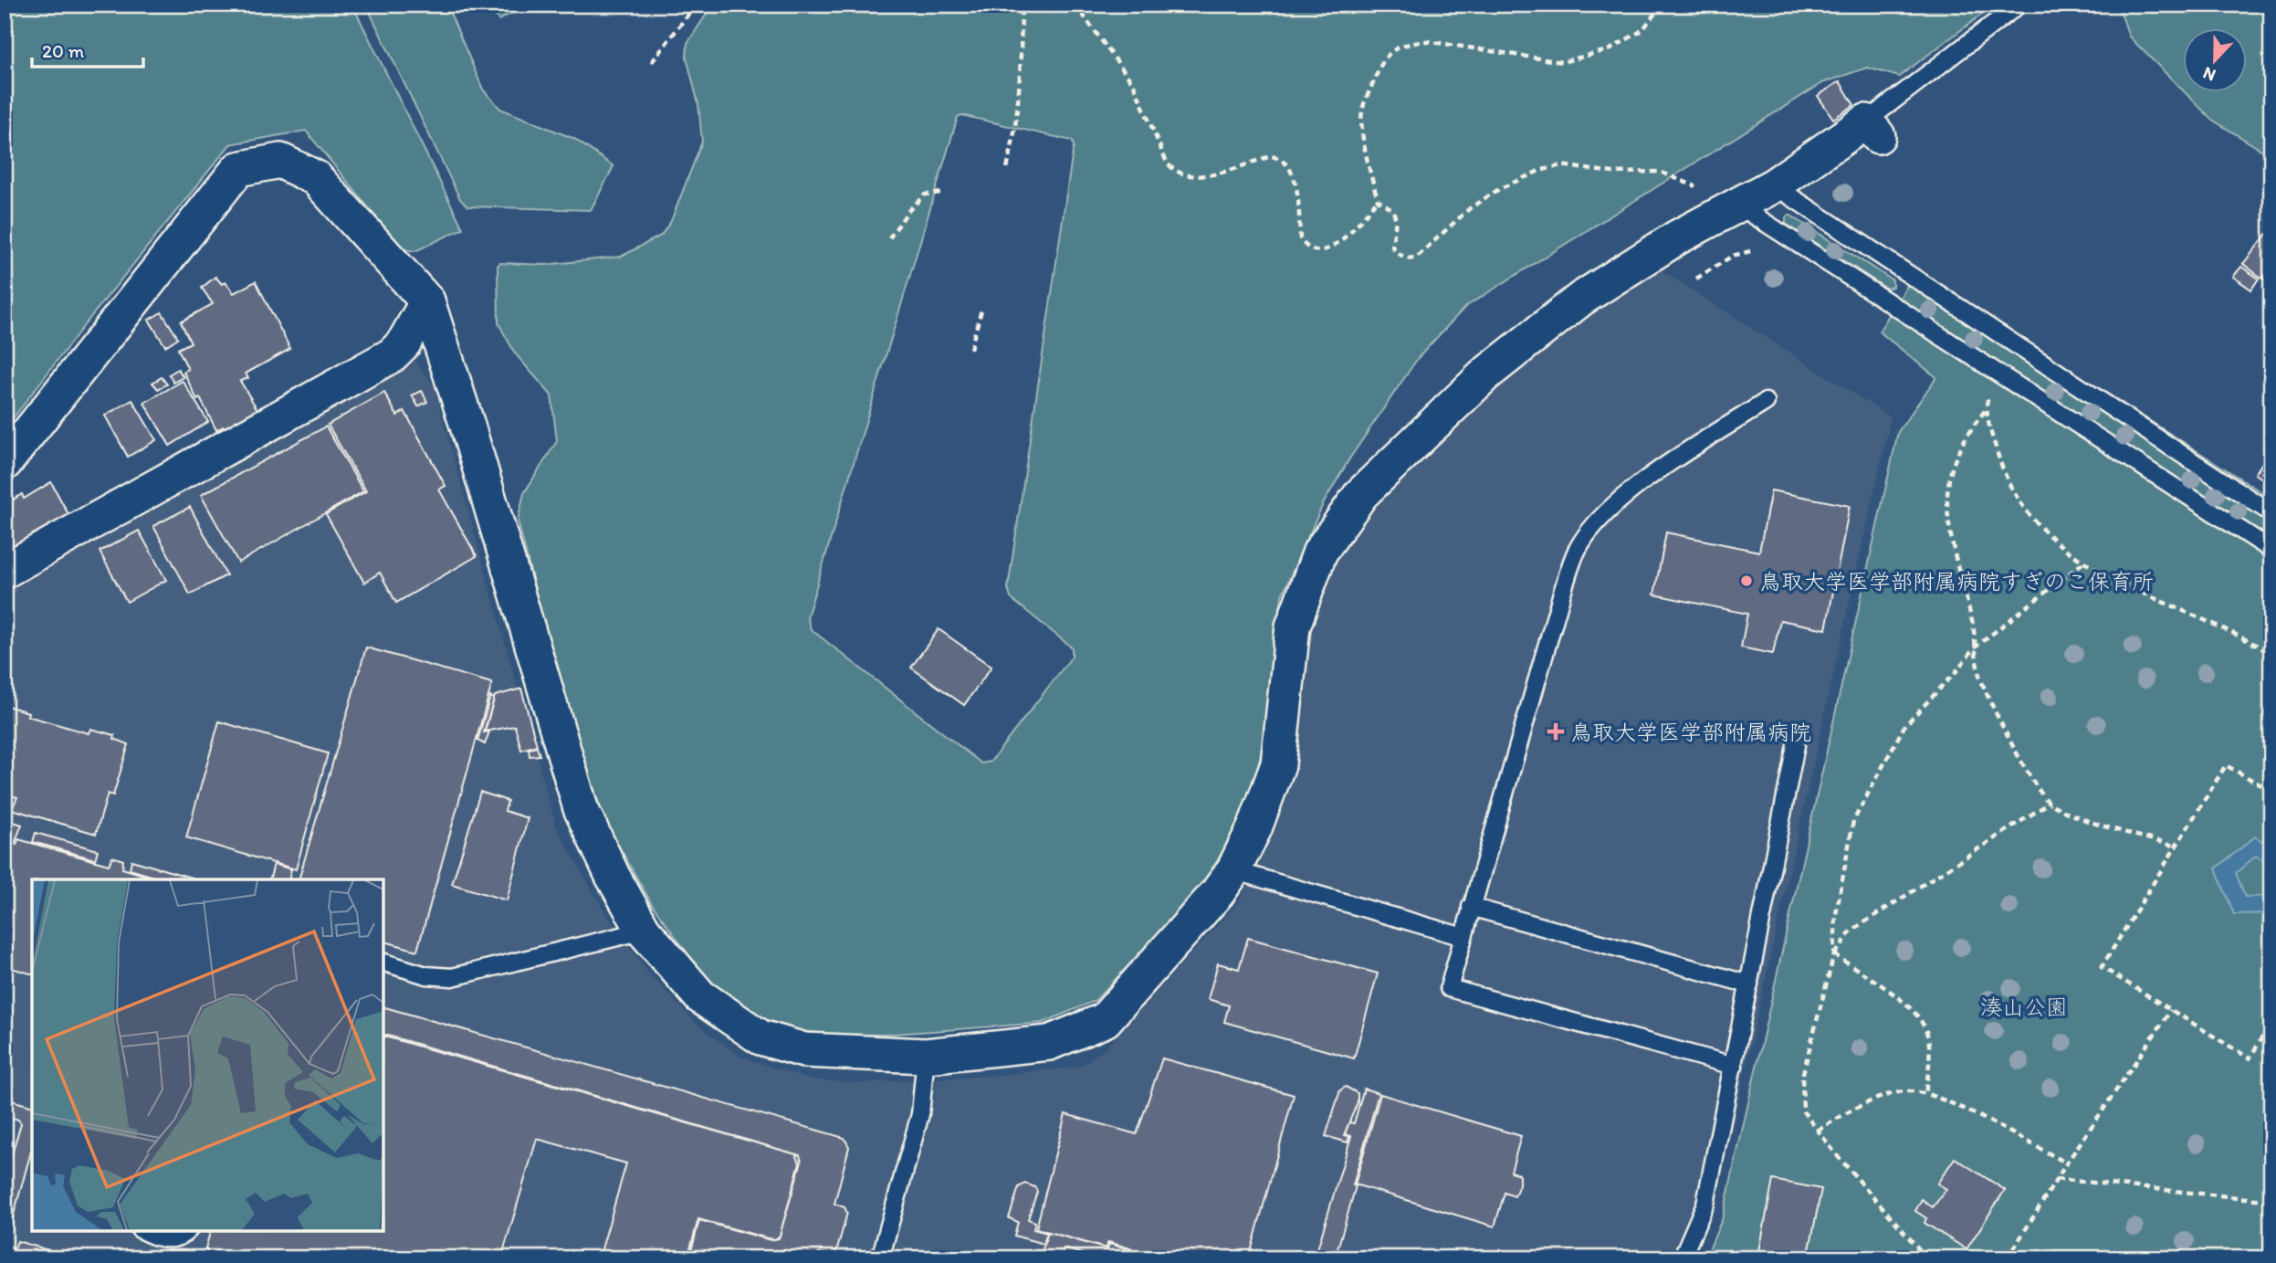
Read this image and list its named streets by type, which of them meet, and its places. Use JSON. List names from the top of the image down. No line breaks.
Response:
{"parks":["湊山公園"],"places":{"other":["鳥取大学医学部附属病院すぎのこ保育所"],"health":["鳥取大学医学部附属病院"]},"scale_bar":"20 m","north":"bottom"}
